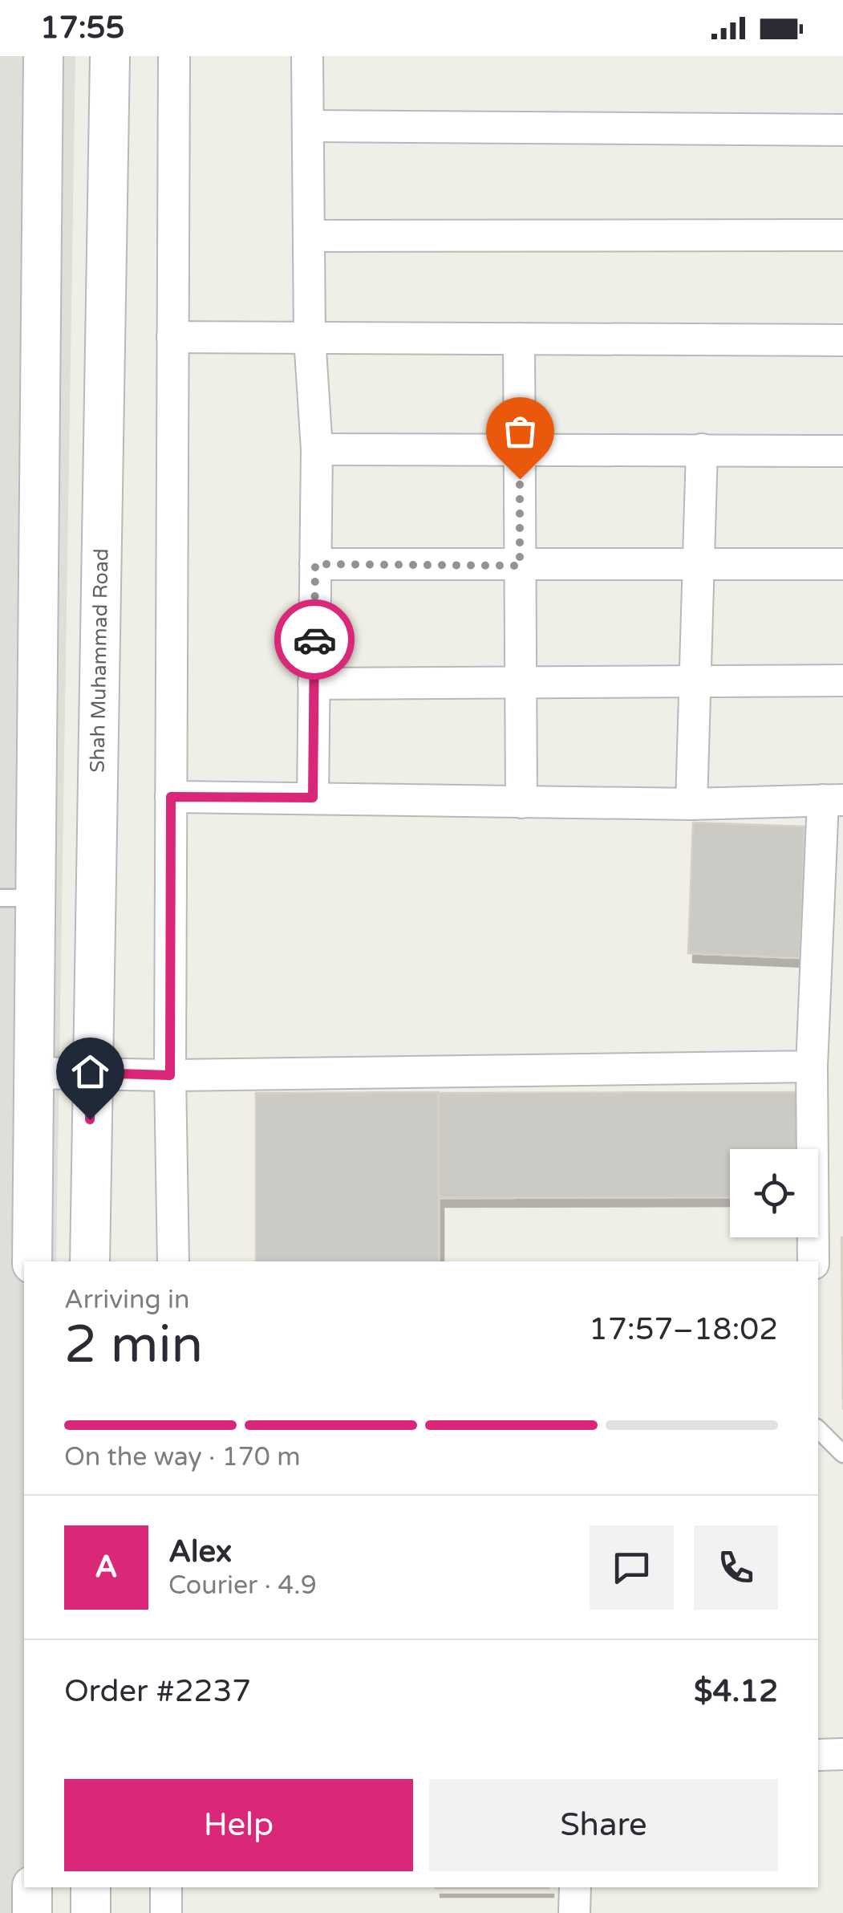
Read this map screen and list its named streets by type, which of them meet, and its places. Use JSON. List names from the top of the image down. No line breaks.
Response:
{"streets":{"street":["Shah Muhammad Road"]},"page":{"status":"17:55","heading":["2 min","Arriving in","17:57–18:02"],"panel":["Alex","Courier · 4.9","Order #2237","$4.12"],"bar":"On the way · 170 m","round":"A","buttons":["Help","Share"]}}
